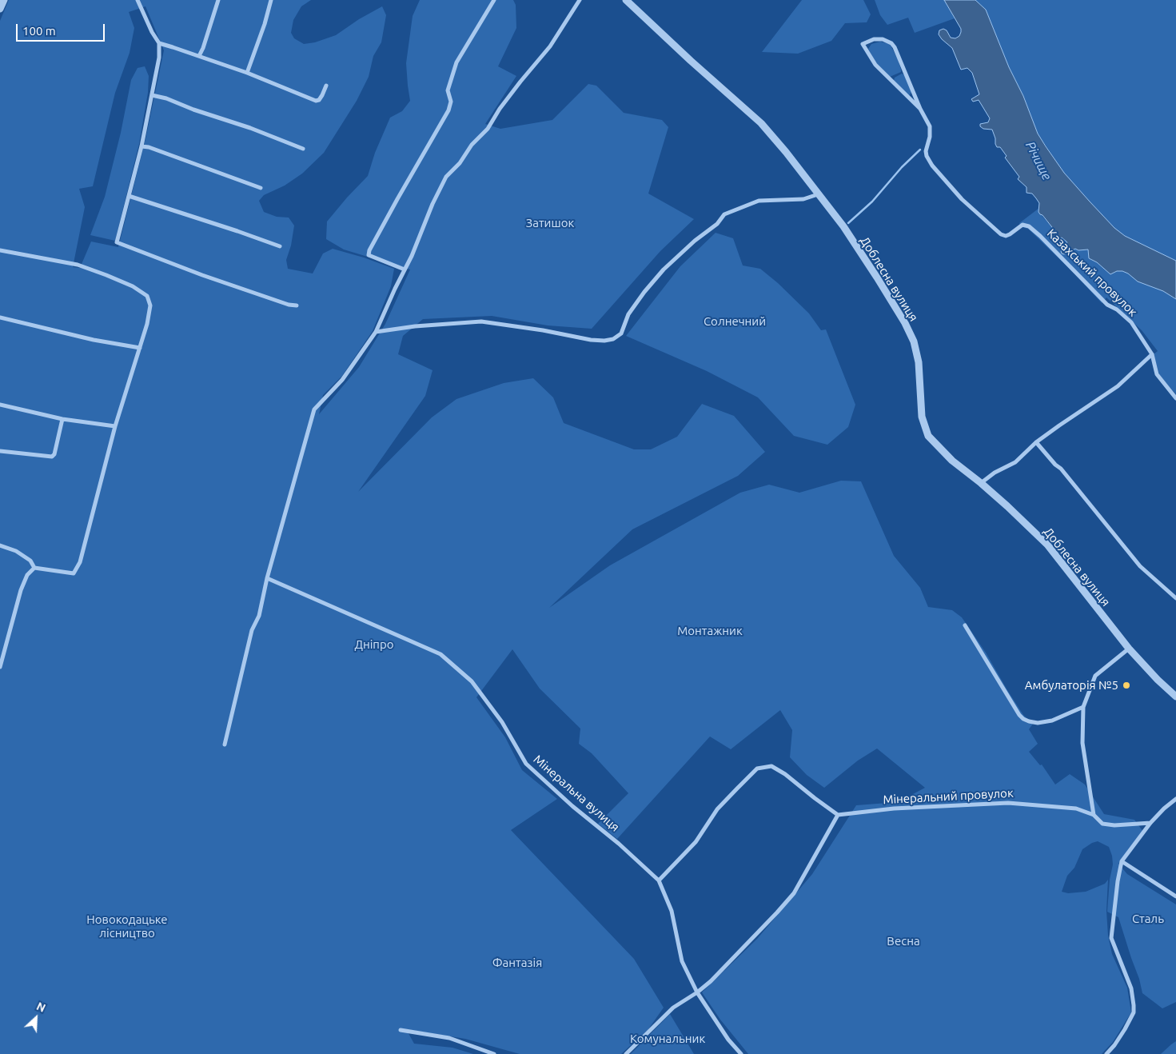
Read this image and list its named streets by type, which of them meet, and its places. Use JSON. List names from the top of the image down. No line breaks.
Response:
{"streets":{"street":["Казахський провулок","Доблесна вулиця","Мінеральна вулиця","Мінеральний провулок"]},"water":["Річище"],"parks":["Затишок","Солнечний","Монтажник","Дніпро","Сталь","Новокодацьке лісництво","Весна","Фантазія","Комунальник"],"places":["Амбулаторія №5"],"scale_bar":"100 m","north":"top right"}
